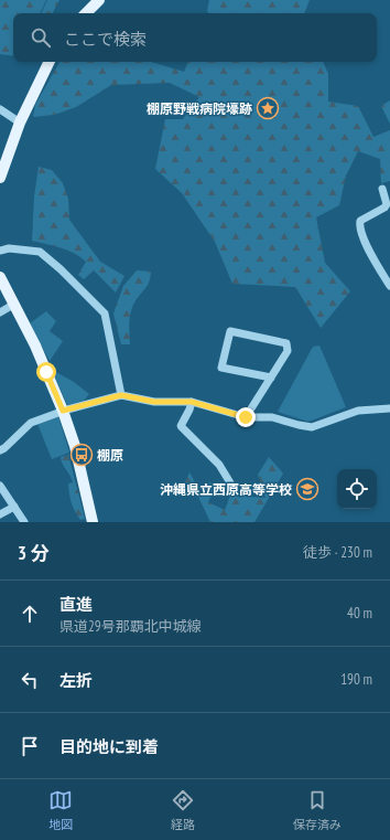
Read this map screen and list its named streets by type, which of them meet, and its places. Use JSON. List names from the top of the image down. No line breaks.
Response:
{"places":{"place":["棚原野戦病院壕跡"],"bus stop":["棚原"],"school or university":["沖縄県立西原高等学校"]},"page":{"search":"ここで検索","heading":["3 分","徒歩 · 230 m"],"list":[["直進","県道29号那覇北中城線","40 m"],["左折","190 m"],"目的地に到着"],"nav":["地図","経路","保存済み"]}}
